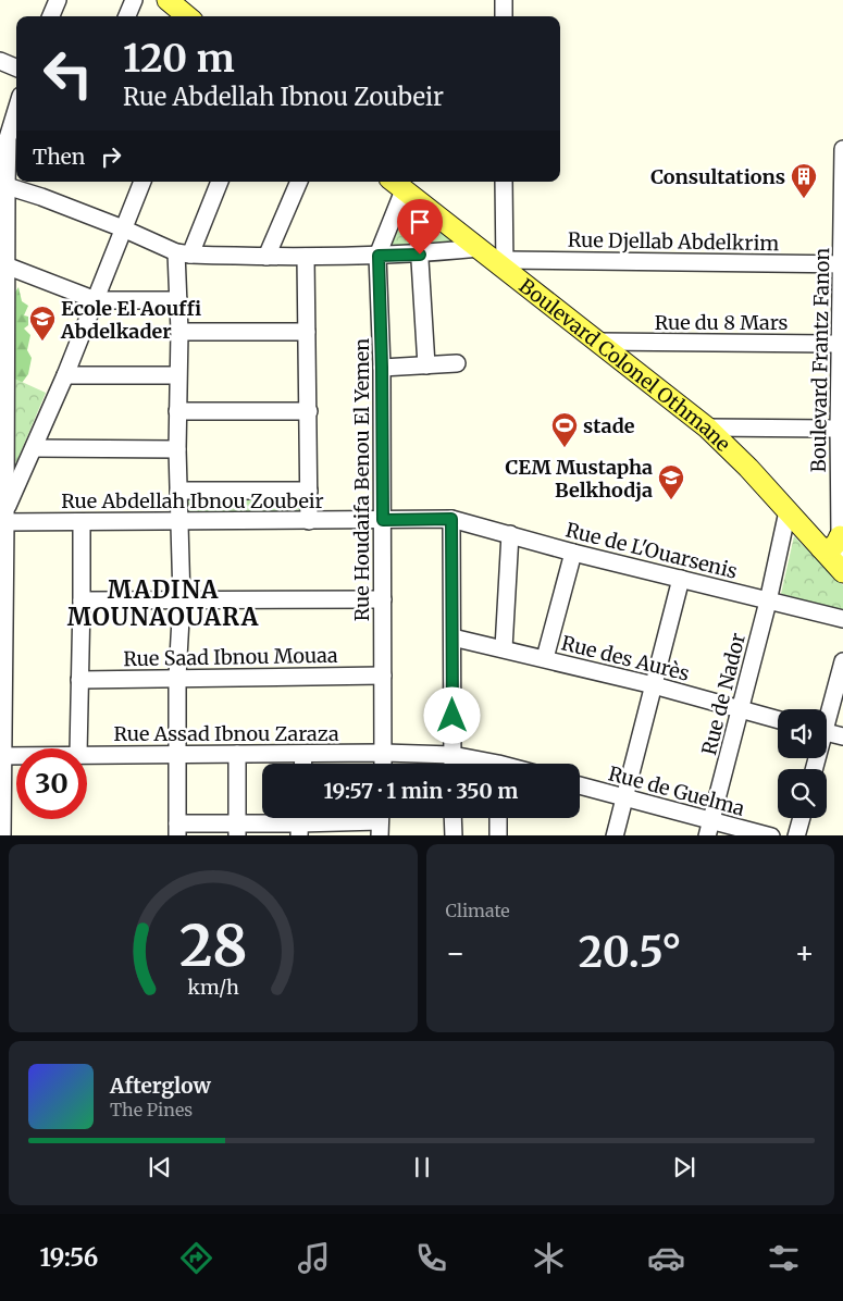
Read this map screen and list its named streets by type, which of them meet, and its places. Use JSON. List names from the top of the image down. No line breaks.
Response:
{"streets":{"main road":["Boulevard Colonel Othmane"],"street":["Rue Djellab Abdelkrim","Rue du 8 Mars","Boulevard Frantz Fanon","Rue Houdaifa Benou El Yemen","Rue Abdellah Ibnou Zoubeir","Rue de L'Ouarsenis","Rue Saad Ibnou Mouaa","Rue des Aurès","Rue de Nador","Rue Assad Ibnou Zaraza","Rue de Guelma"]},"crossings":[["Rue Djellab Abdelkrim","Boulevard Frantz Fanon"],["Rue Djellab Abdelkrim","Boulevard Colonel Othmane"],["Rue du 8 Mars","Boulevard Frantz Fanon"],["Rue du 8 Mars","Boulevard Colonel Othmane"],["Boulevard Frantz Fanon","Boulevard Colonel Othmane"],["Boulevard Colonel Othmane","Rue Houdaifa Benou El Yemen"],["Boulevard Colonel Othmane","Rue de Nador"],["Rue Houdaifa Benou El Yemen","Rue Abdellah Ibnou Zoubeir"],["Rue Houdaifa Benou El Yemen","Rue Saad Ibnou Mouaa"],["Rue Houdaifa Benou El Yemen","Rue Assad Ibnou Zaraza"],["Rue Abdellah Ibnou Zoubeir","Rue de L'Ouarsenis"],["Rue de L'Ouarsenis","Rue de Nador"],["Rue des Aurès","Rue de Nador"],["Rue de Nador","Rue de Guelma"]],"districts":["MADINA MOUNAOUARA"],"places":{"building":["Consultations"],"school or university":["Ecole El Aouffi Abdelkader","CEM Mustapha Belkhodja"],"sports":["stade"]},"page":{"turn":["120 m","Rue Abdellah Ibnou Zoubeir"],"then":"Then","limit":"30","trip":"19:57 · 1 min · 350 m","tile":"Climate","heat":["−","20.5°","+"],"song":["Afterglow","The Pines"],"tabs":"19:56","gauge":["28","km/h"]}}
